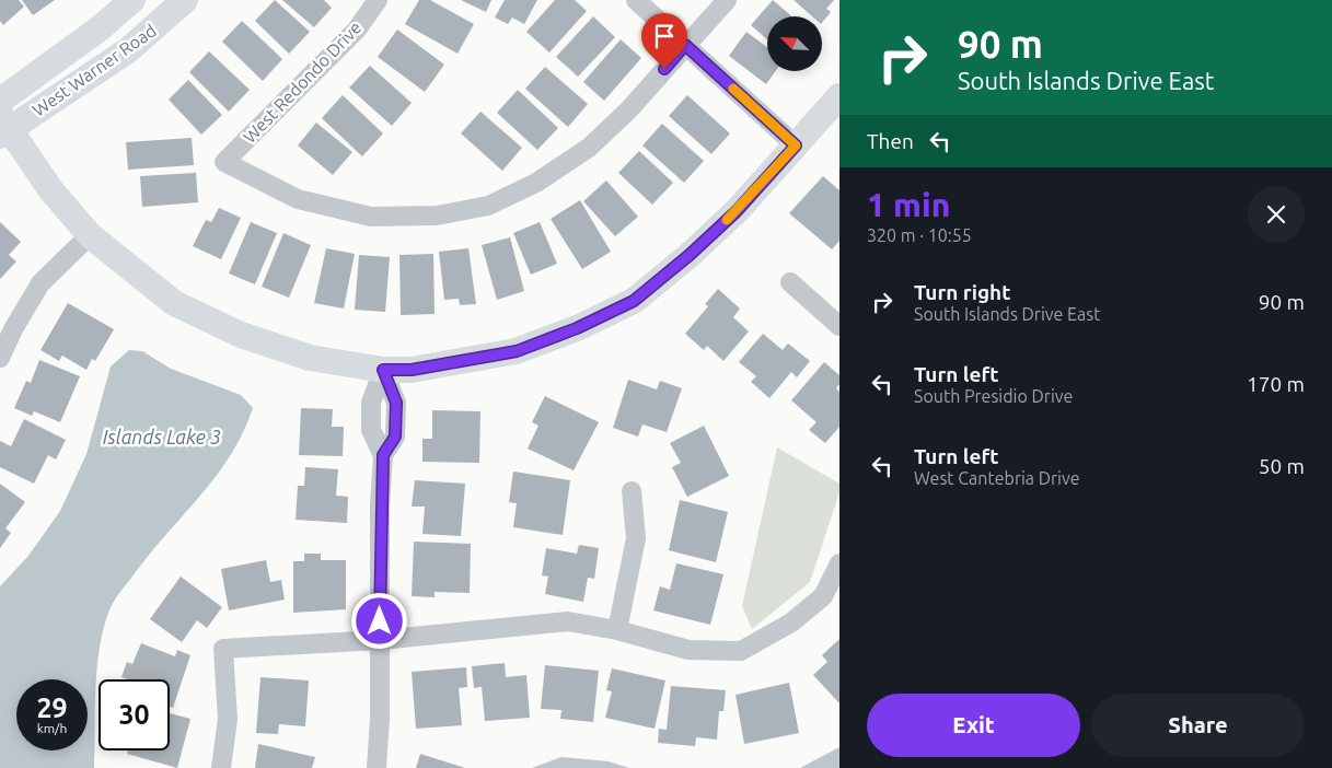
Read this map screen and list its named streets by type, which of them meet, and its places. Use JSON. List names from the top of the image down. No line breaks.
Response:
{"streets":{"street":["West Warner Road","West Redondo Drive"]},"water":["Islands Lake 3"],"north":"top left","page":{"turn":["90 m","South Islands Drive East"],"then":"Then","heading":["1 min","320 m · 10:55"],"list":[{"name":"Turn right","note":"South Islands Drive East","value":"90 m"},{"name":"Turn left","note":"South Presidio Drive","value":"170 m"},{"name":"Turn left","note":"West Cantebria Drive","value":"50 m"}],"speed":"29 km/h","limit":"30","buttons":["Exit","Share"]}}
